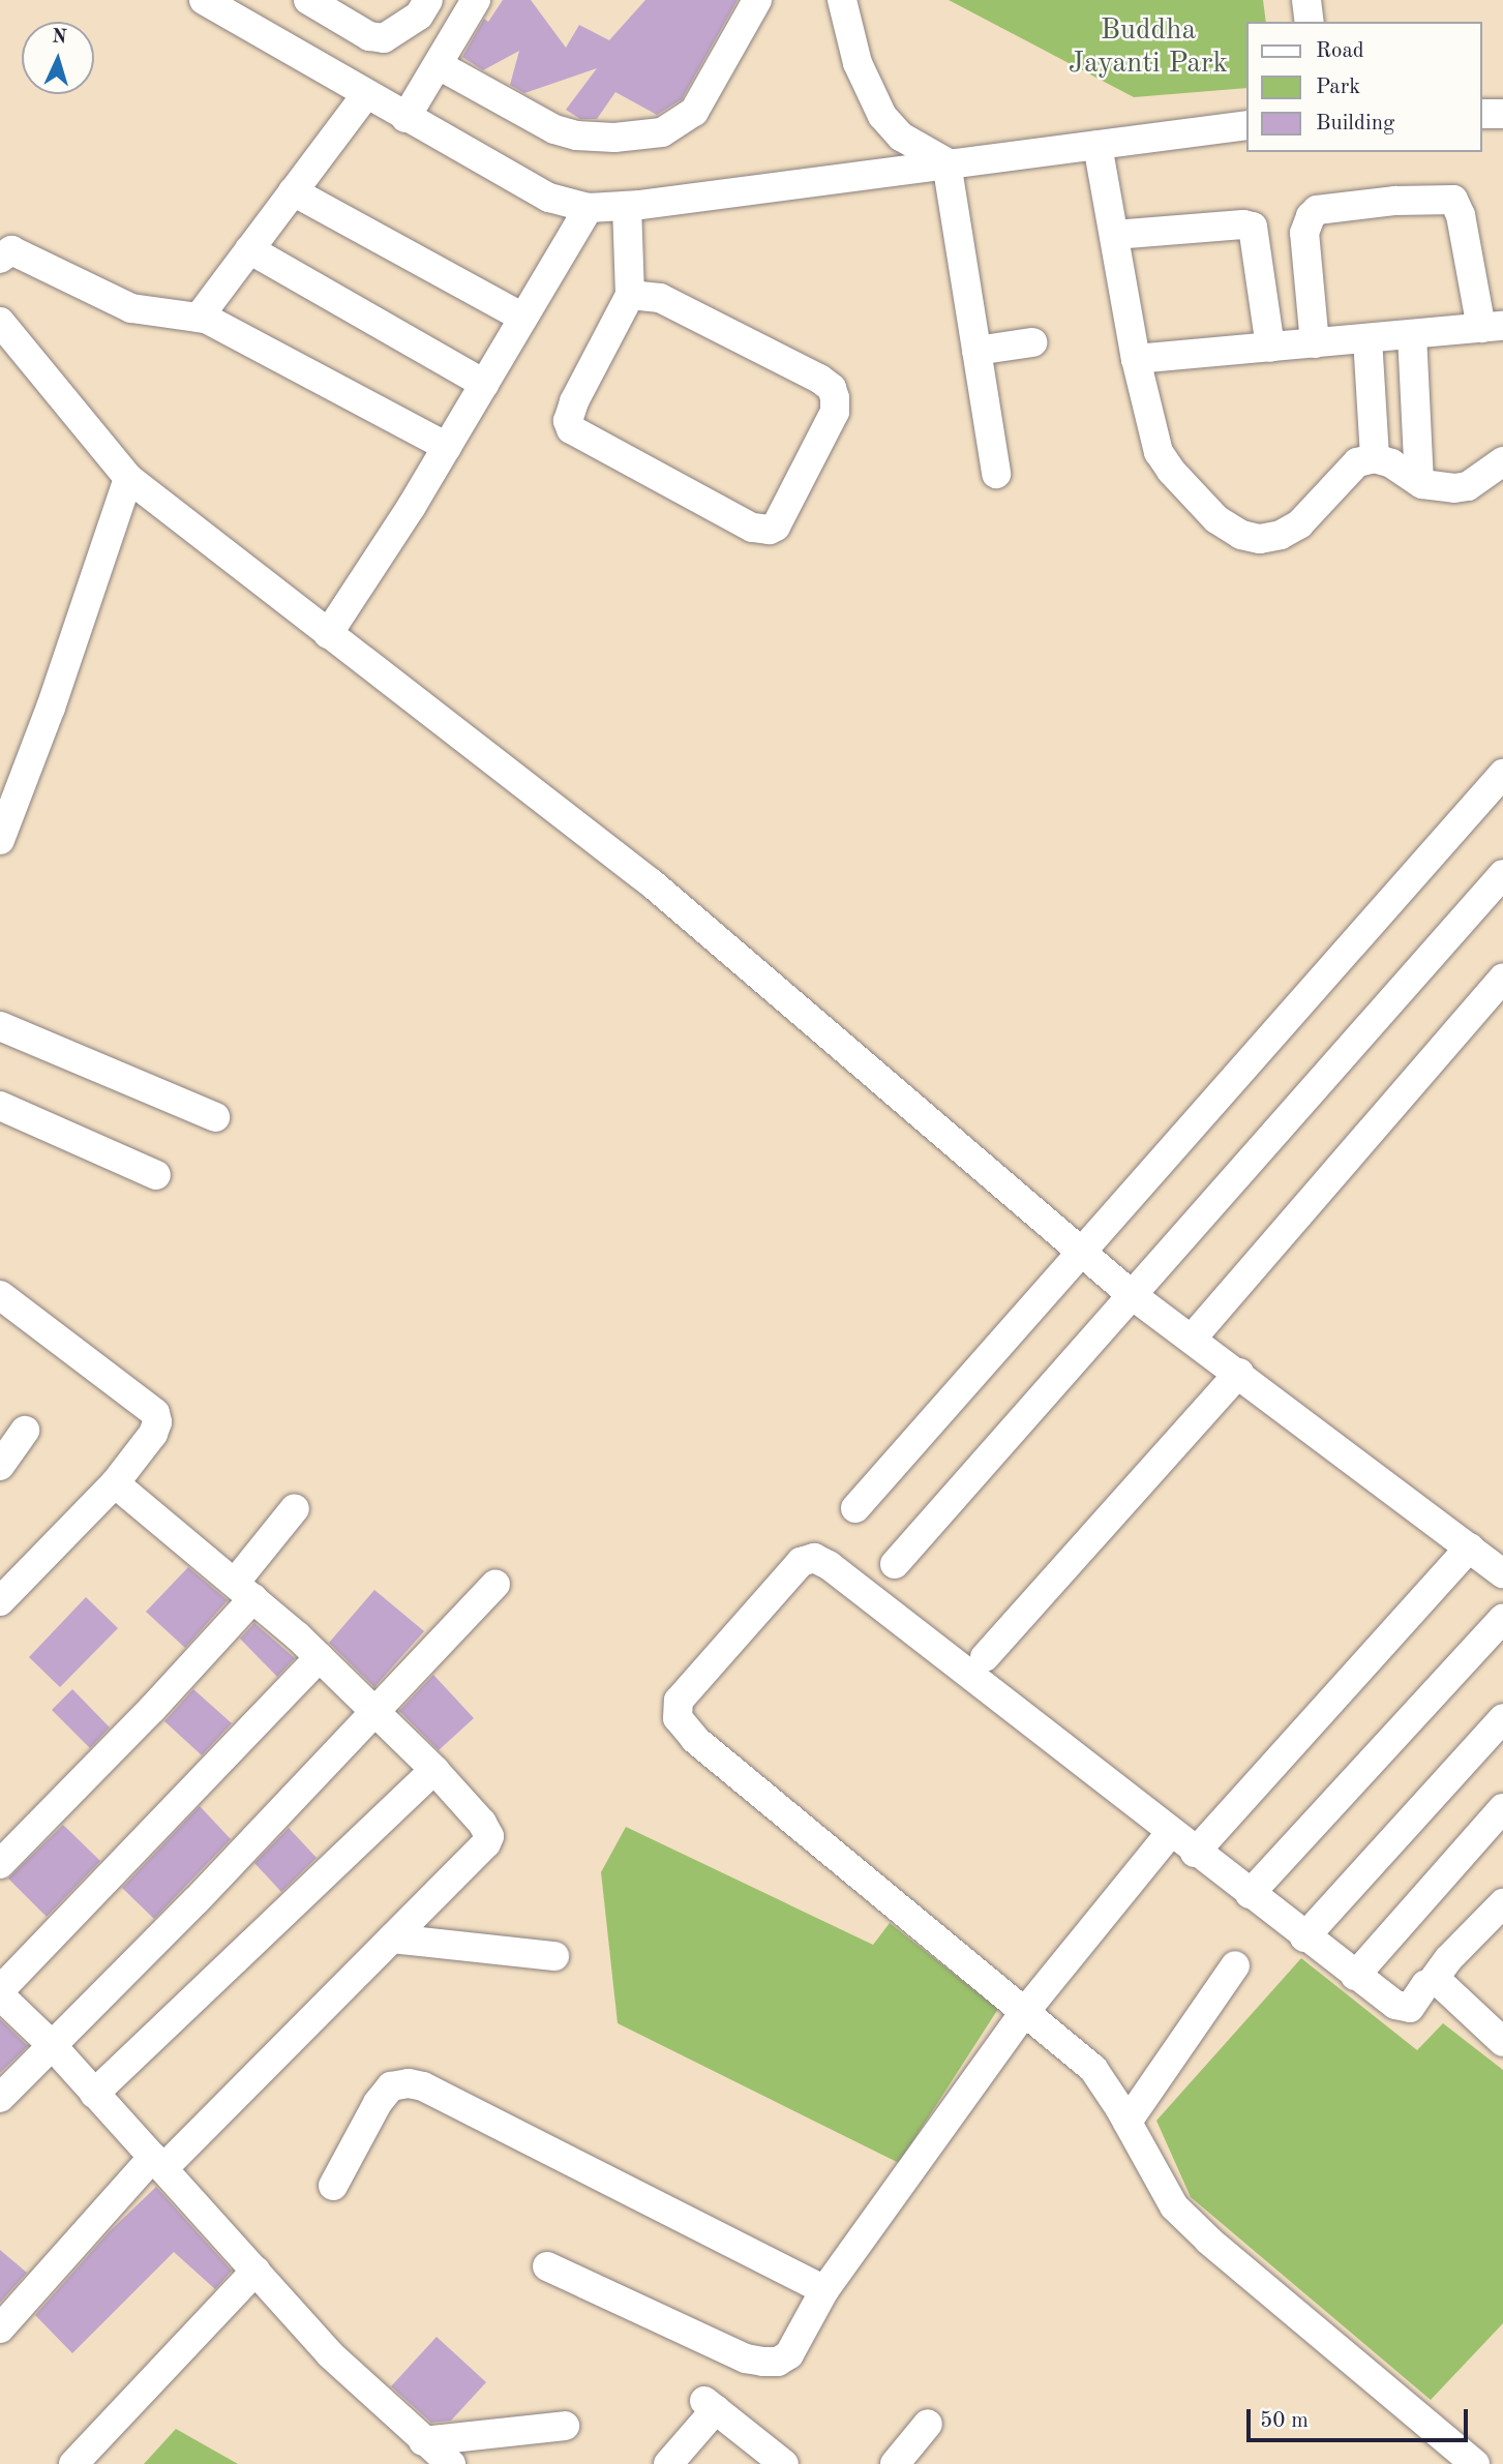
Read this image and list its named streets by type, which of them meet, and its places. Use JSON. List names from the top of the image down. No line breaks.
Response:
{"parks":["Buddha Jayanti Park"],"legend":["Road","Park","Building"],"scale_bar":"50 m","north":"top"}
